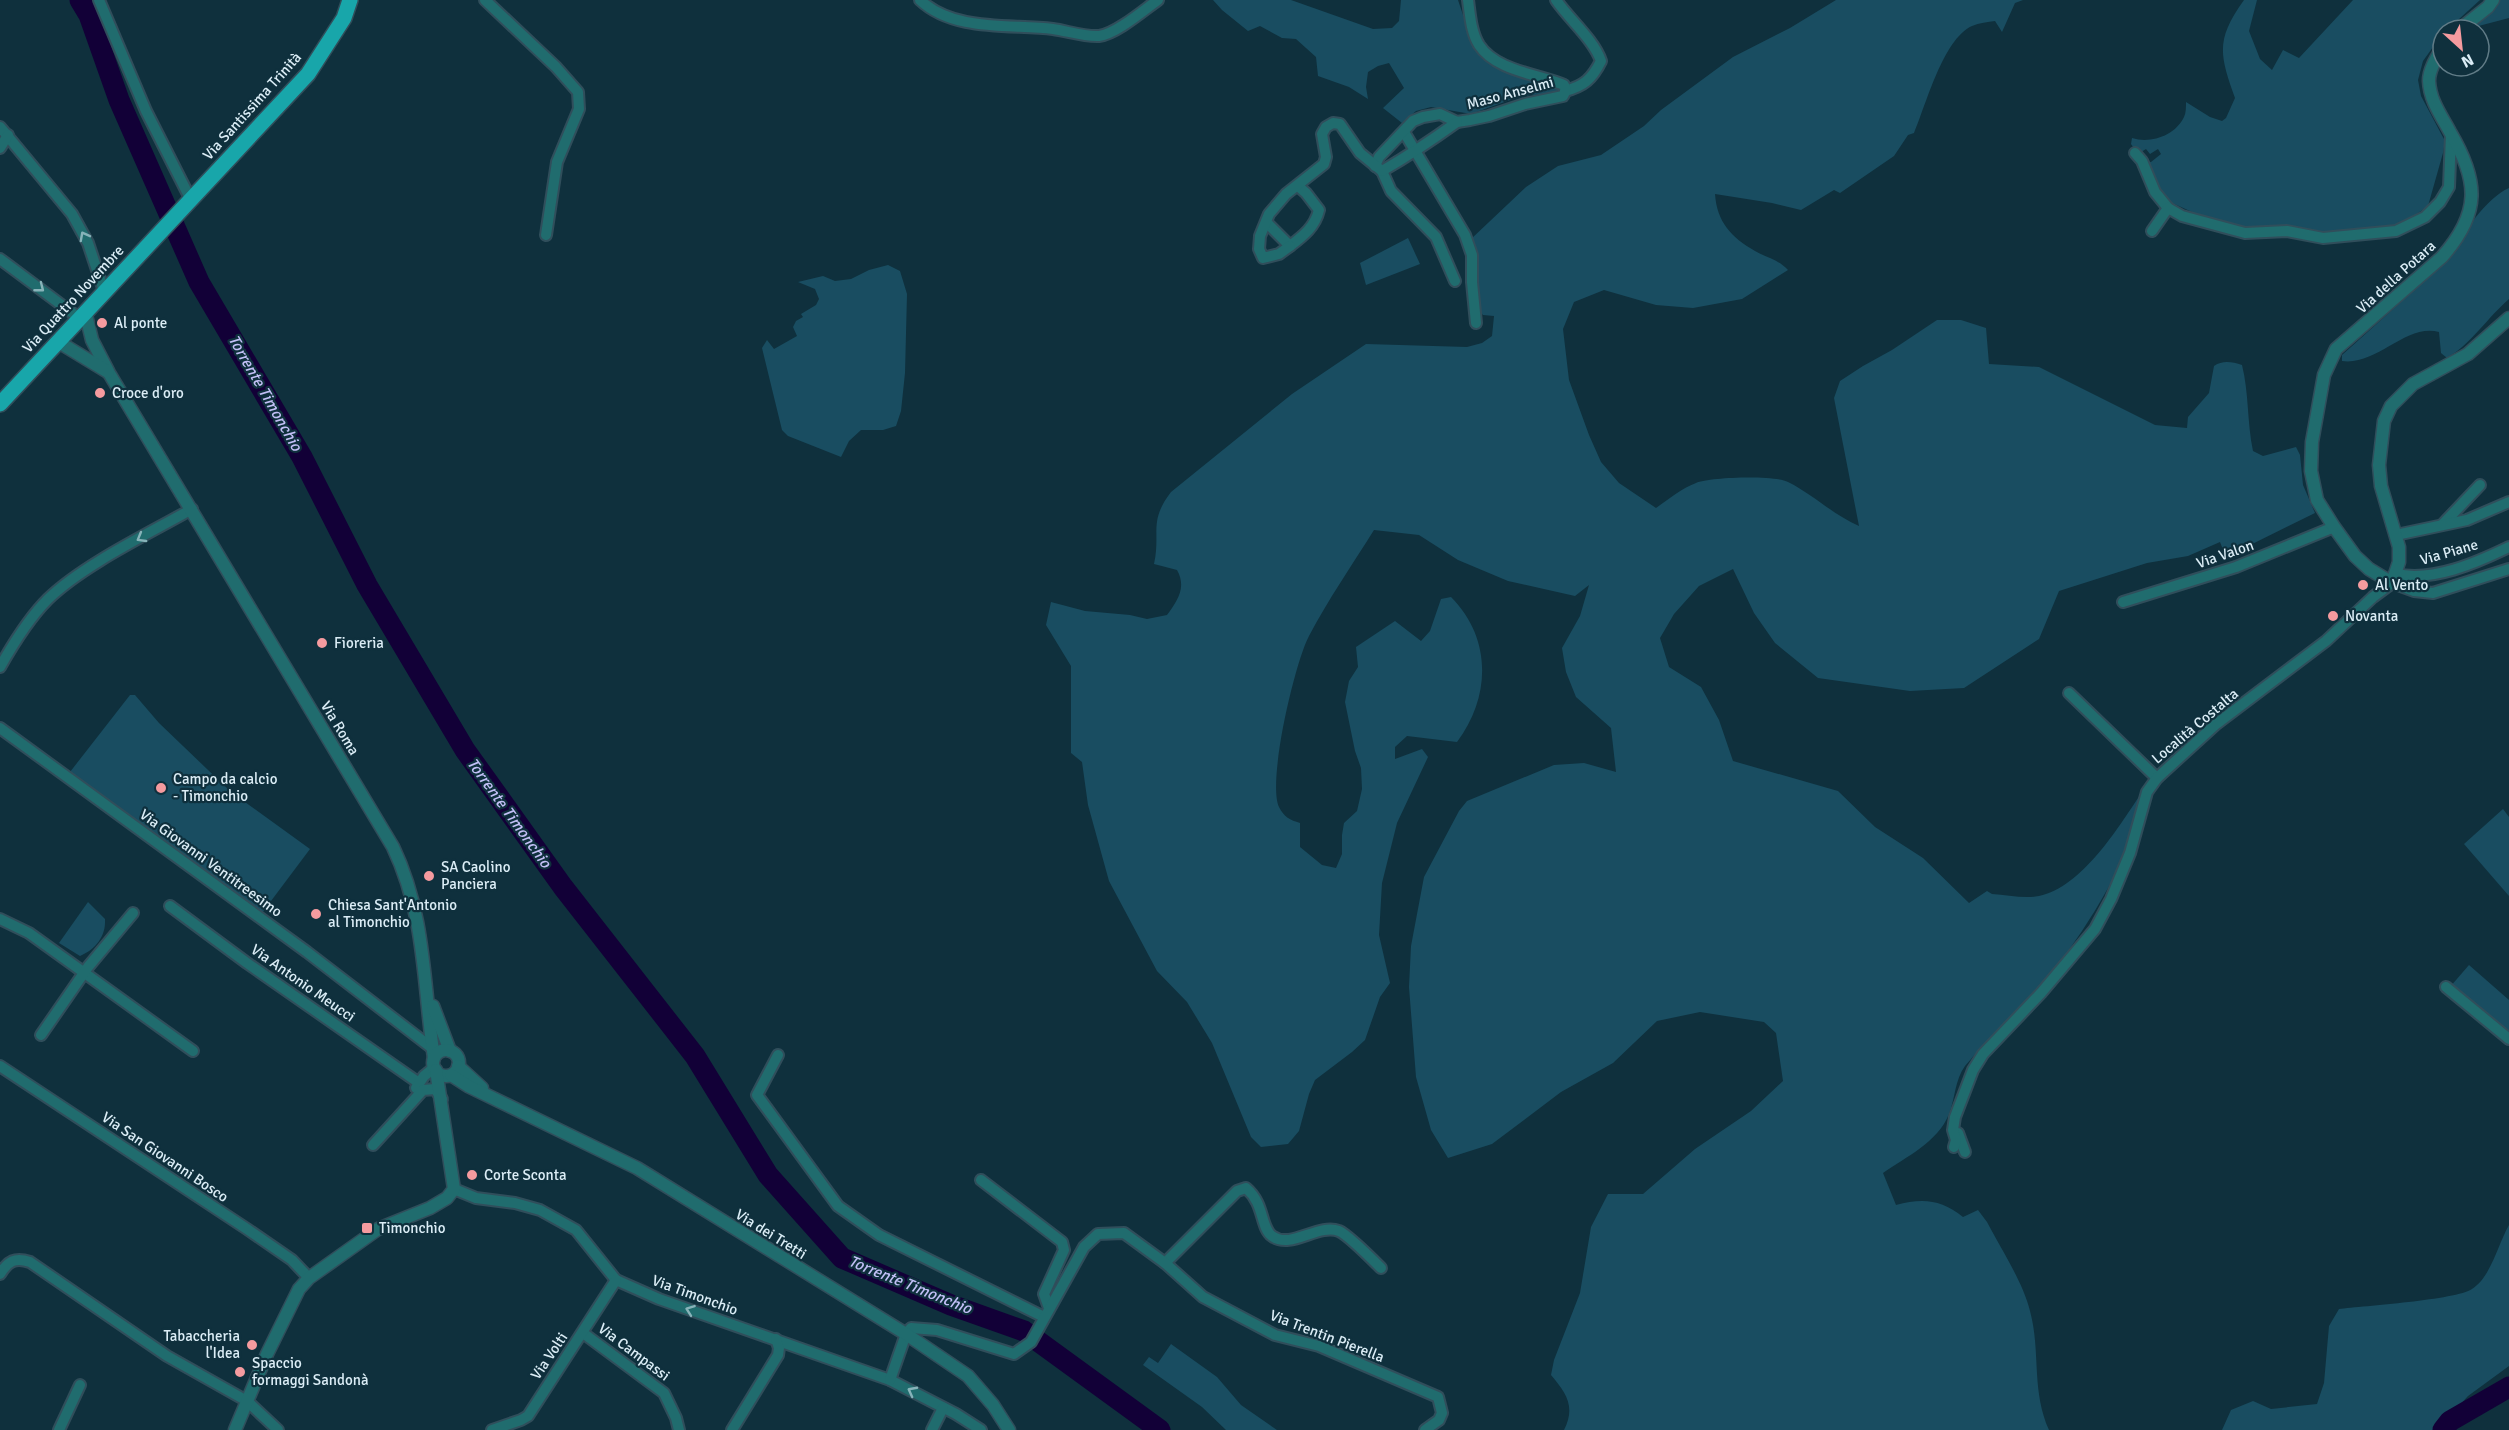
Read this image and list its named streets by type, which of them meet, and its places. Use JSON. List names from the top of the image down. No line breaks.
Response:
{"streets":{"main road":["Via Santissima Trinità","Via Quattro Novembre"],"street":["Maso Anselmi","Via della Potara","Via Piane","Via Valon","Località Costalta","Via Roma","Via Giovanni Ventitreesimo","Via Antonio Meucci","Via San Giovanni Bosco","Via dei Tretti","Via Timonchio","Via Trentin Pierella","Via Campassi","Via Volti"]},"crossings":[["Via Santissima Trinità","Via Quattro Novembre"],["Via della Potara","Via Valon"],["Via Quattro Novembre","Via Roma"],["Via Piane","Località Costalta"],["Via Roma","Via Giovanni Ventitreesimo"],["Via Roma","Via dei Tretti"],["Via Roma","Via Timonchio"],["Via dei Tretti","Via Trentin Pierella"],["Via Timonchio","Via Volti"],["Via Campassi","Via Volti"]],"one_way":["Via Timonchio"],"water":["Torrente Timonchio"],"places":{"other":["Al ponte","Croce d'oro","Al Vento","Novanta","Fioreria","Campo da calcio - Timonchio","SA Caolino Panciera","Chiesa Sant'Antonio al Timonchio","Corte Sconta","Tabaccheria l'Idea","Spaccio formaggi Sandonà"],"transit":["Timonchio"]},"north":"bottom right"}
